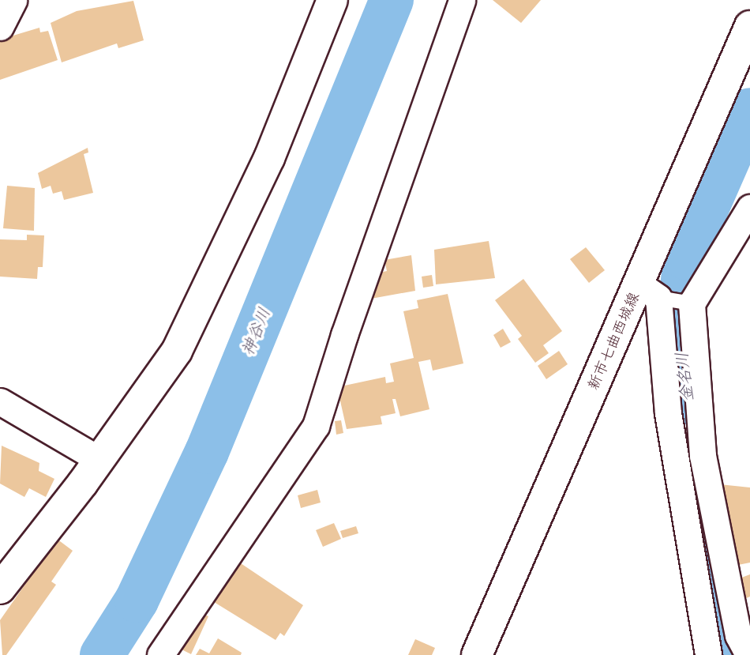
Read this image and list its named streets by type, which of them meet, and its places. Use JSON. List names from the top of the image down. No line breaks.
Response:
{"streets":{"main road":["新市七曲西城線"]},"water":["神谷川","金名川"]}
